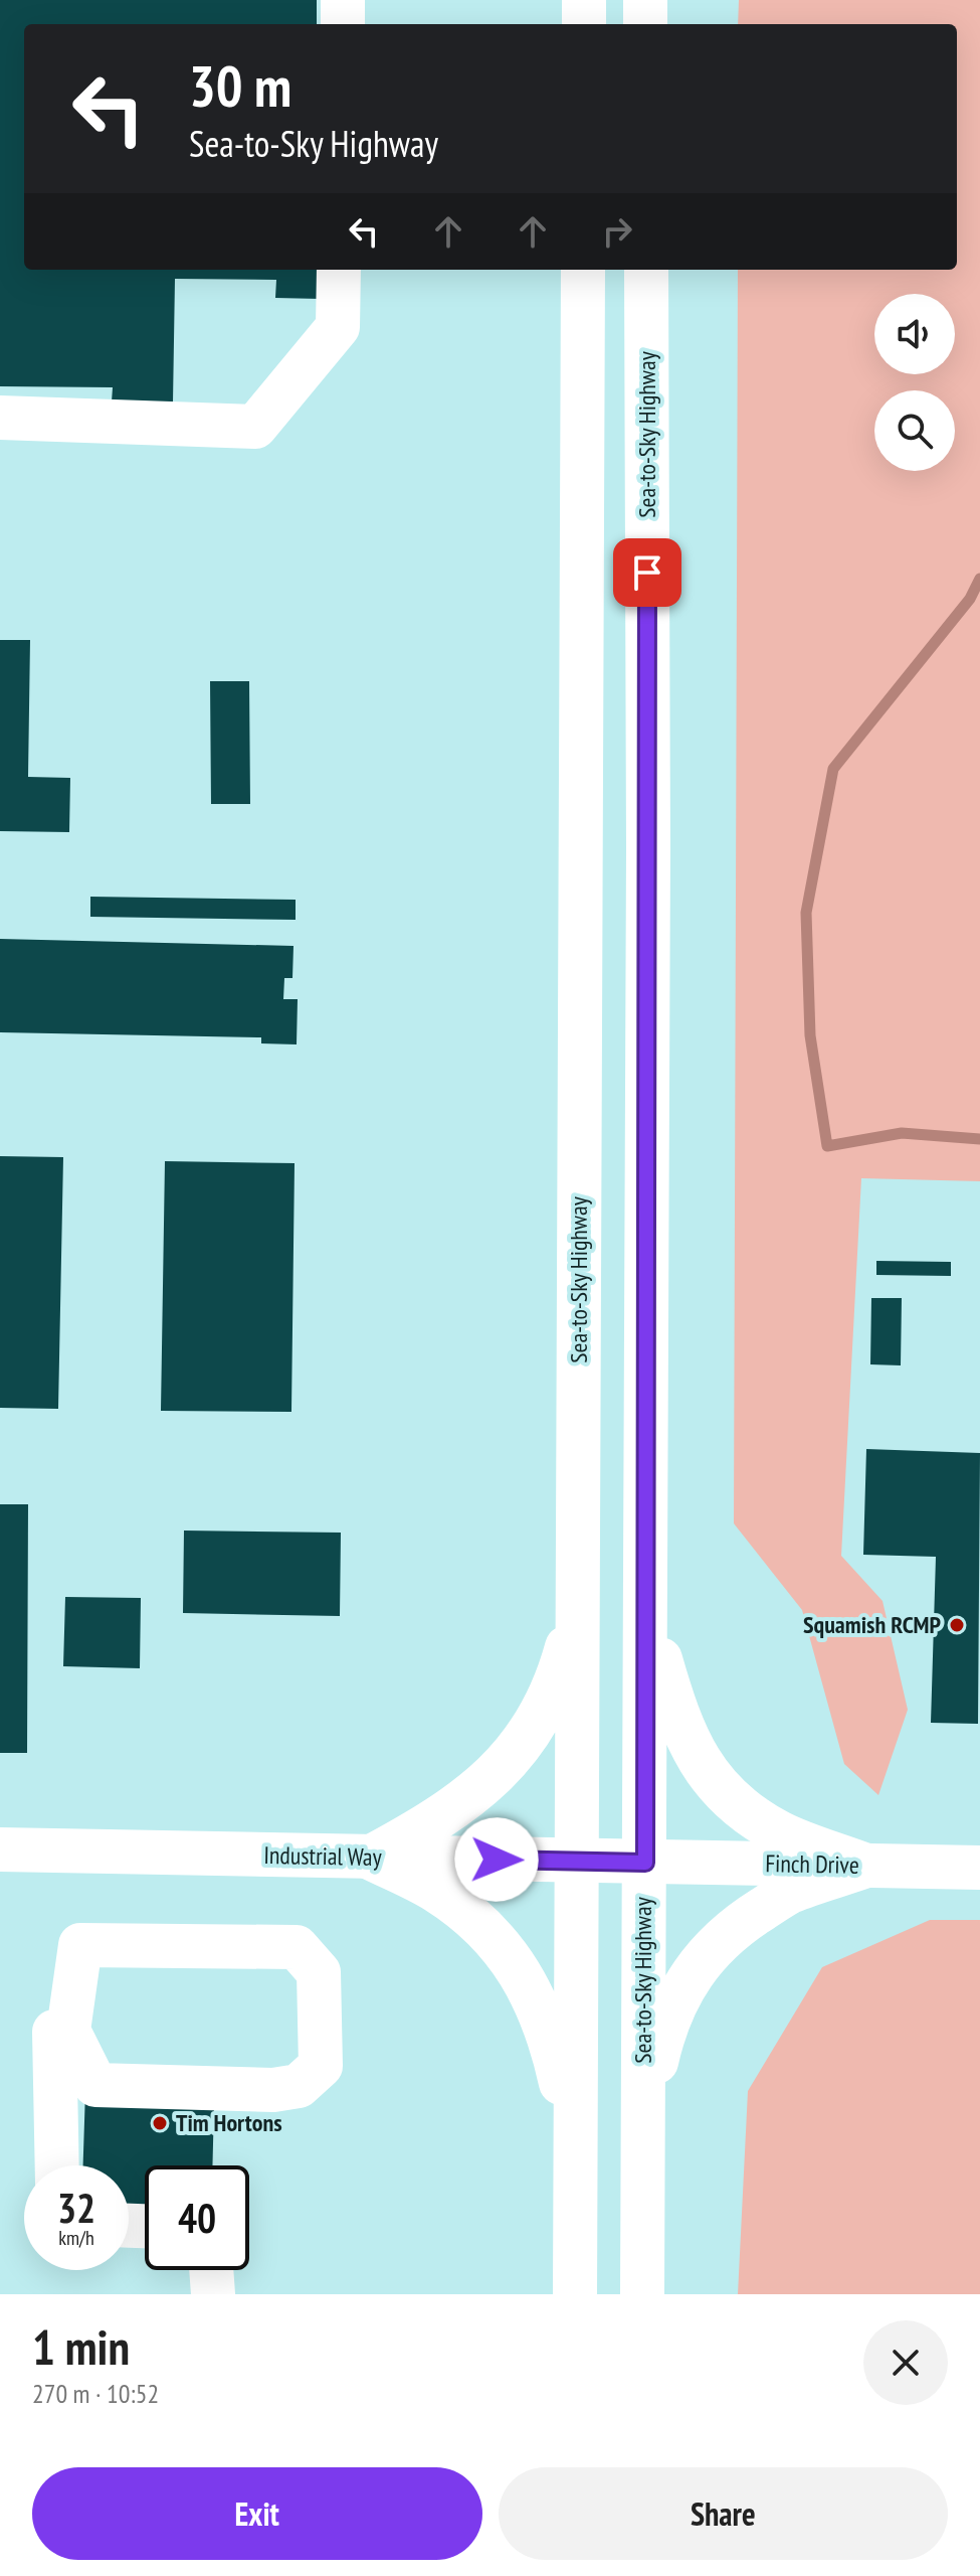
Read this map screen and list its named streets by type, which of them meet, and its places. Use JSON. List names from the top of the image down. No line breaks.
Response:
{"streets":{"main road":["Sea-to-Sky Highway","Industrial Way","Finch Drive"]},"crossings":[["Sea-to-Sky Highway","Industrial Way"],["Sea-to-Sky Highway","Finch Drive"],["Industrial Way","Finch Drive"]],"places":["Squamish RCMP","Tim Hortons"],"page":{"turn":["30 m","Sea-to-Sky Highway"],"speed":"32 km/h","limit":"40","heading":["1 min","270 m · 10:52"],"buttons":["Exit","Share"]}}
